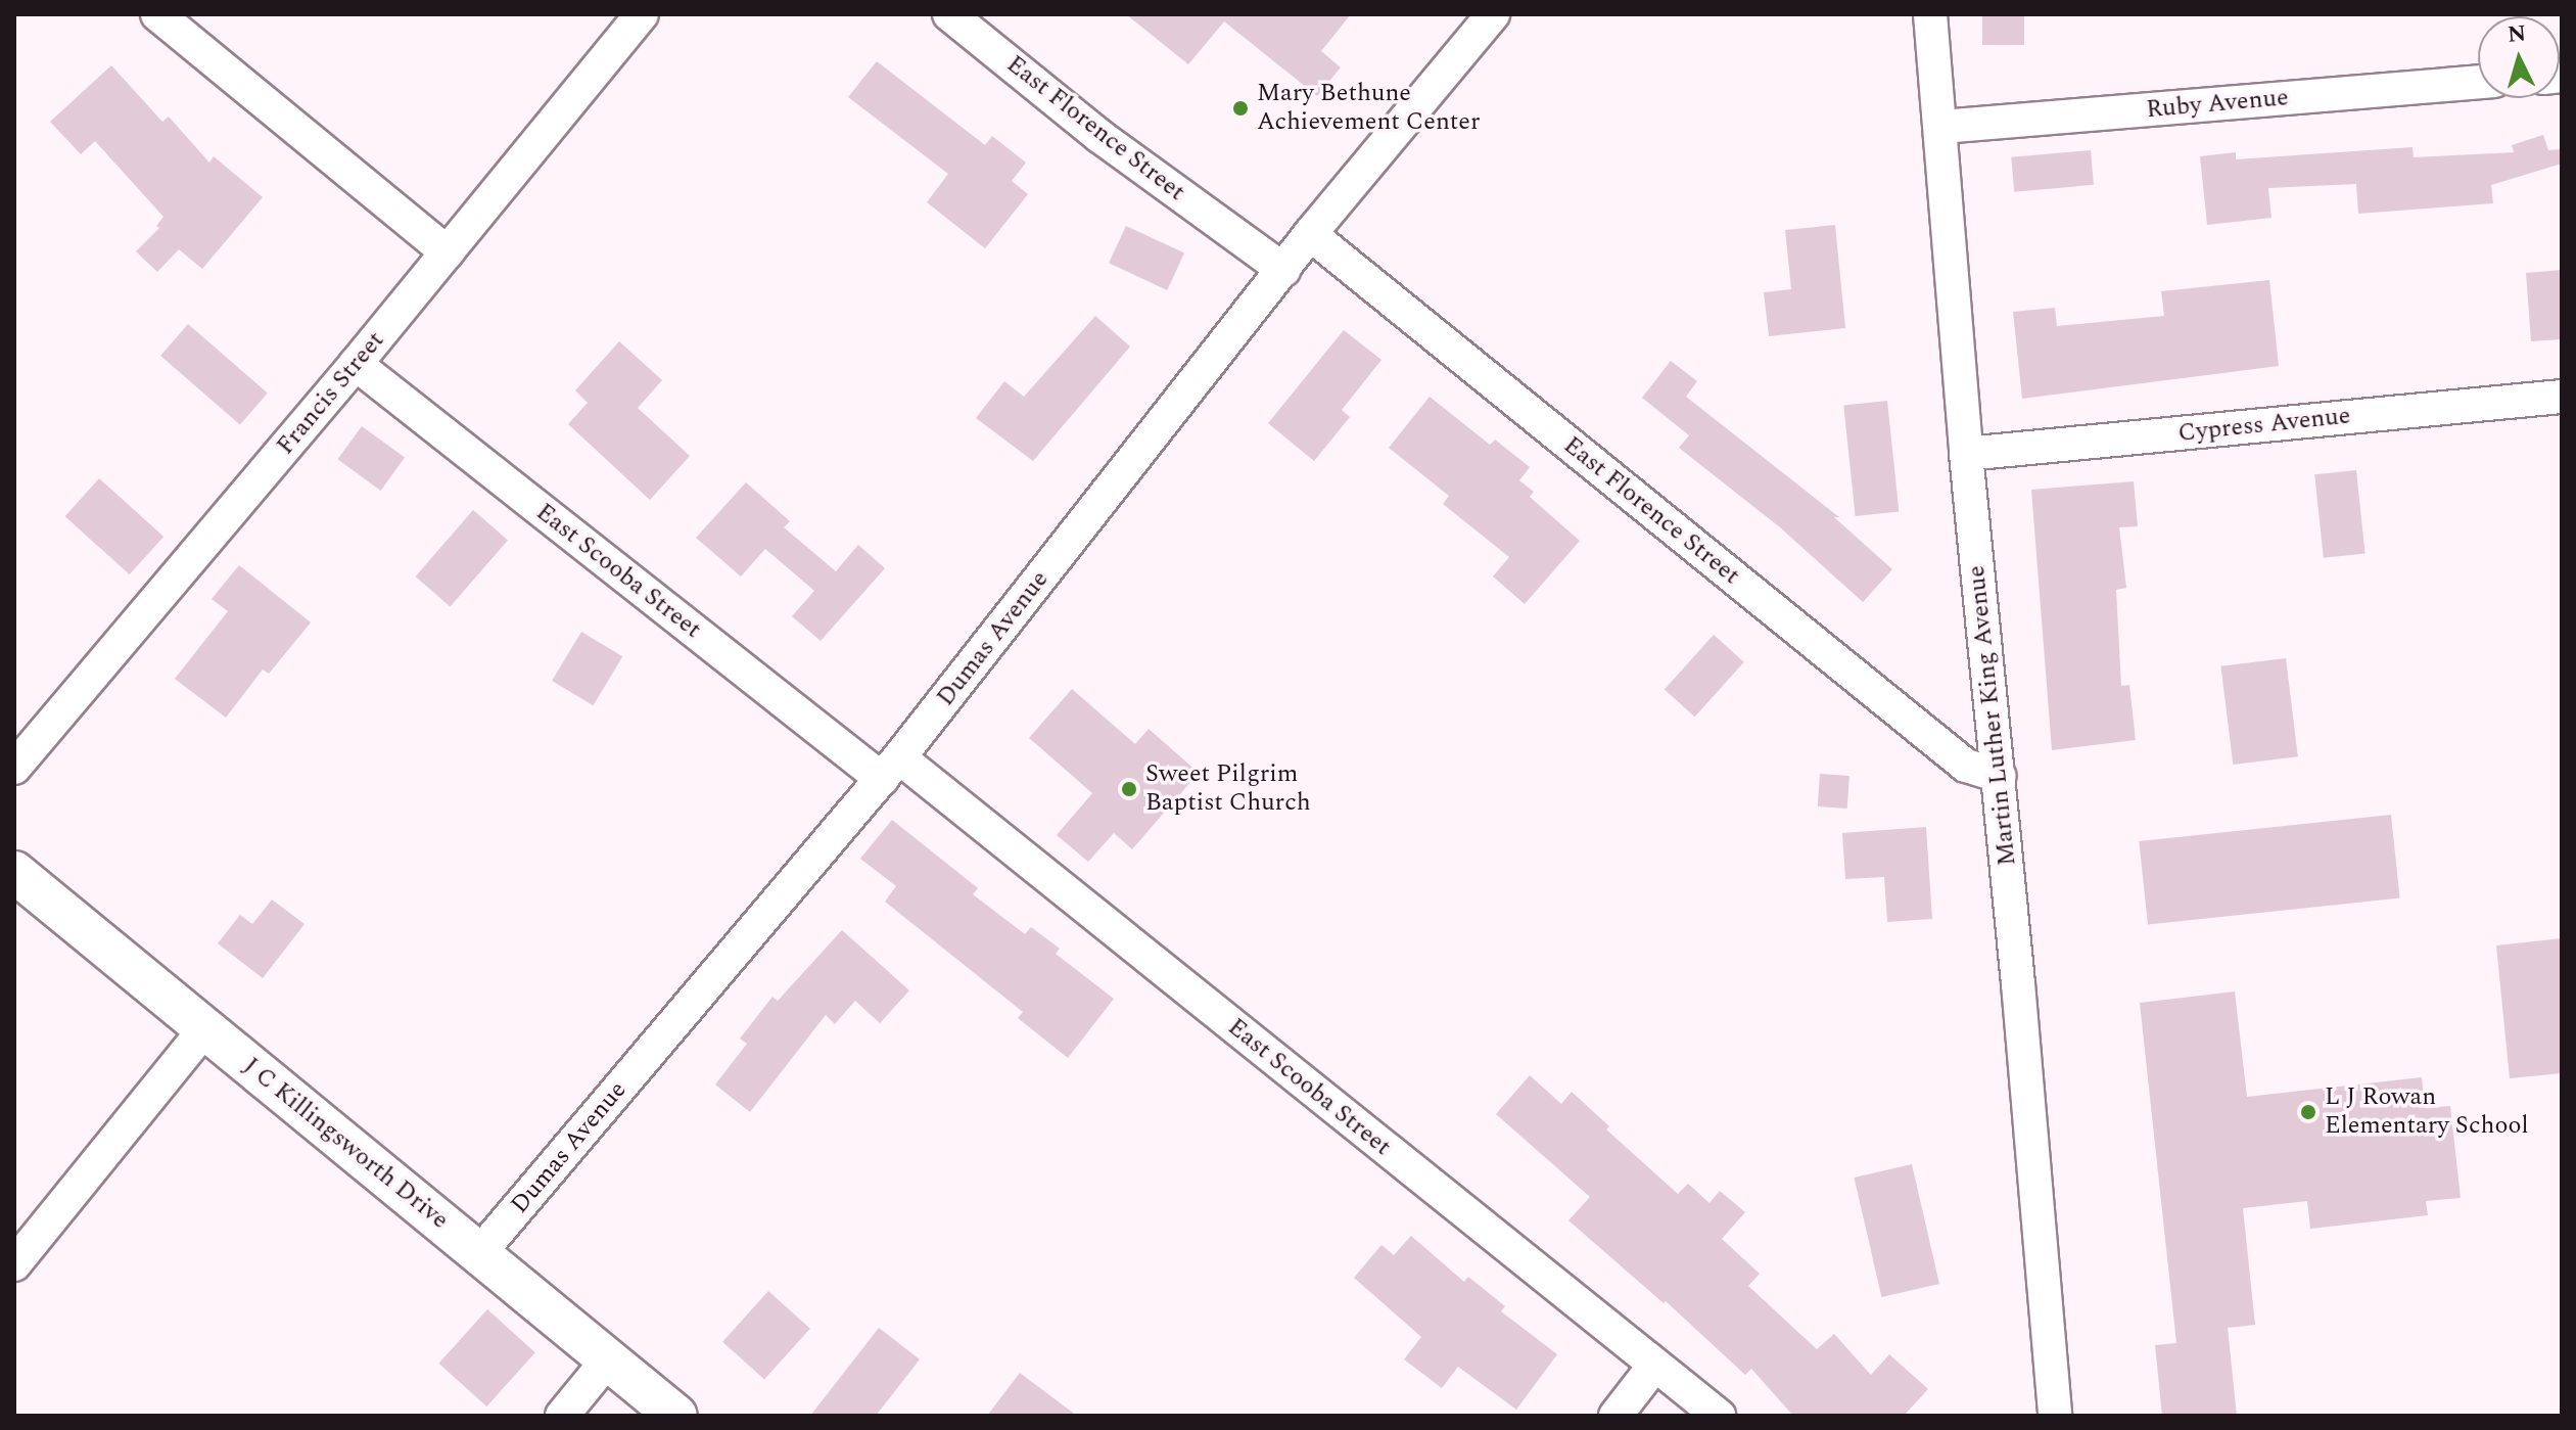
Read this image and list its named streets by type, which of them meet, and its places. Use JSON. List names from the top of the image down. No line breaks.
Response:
{"streets":{"main road":["J C Killingsworth Drive"],"street":["Ruby Avenue","East Florence Street","Francis Street","Cypress Avenue","East Scooba Street","Dumas Avenue","Martin Luther King Avenue"]},"crossings":[["Ruby Avenue","Martin Luther King Avenue"],["East Florence Street","Dumas Avenue"],["East Florence Street","Martin Luther King Avenue"],["Francis Street","East Scooba Street"],["Cypress Avenue","Martin Luther King Avenue"],["East Scooba Street","Dumas Avenue"],["Dumas Avenue","J C Killingsworth Drive"]],"places":["Mary Bethune Achievement Center","Sweet Pilgrim Baptist Church","L J Rowan Elementary School"],"north":"top"}
